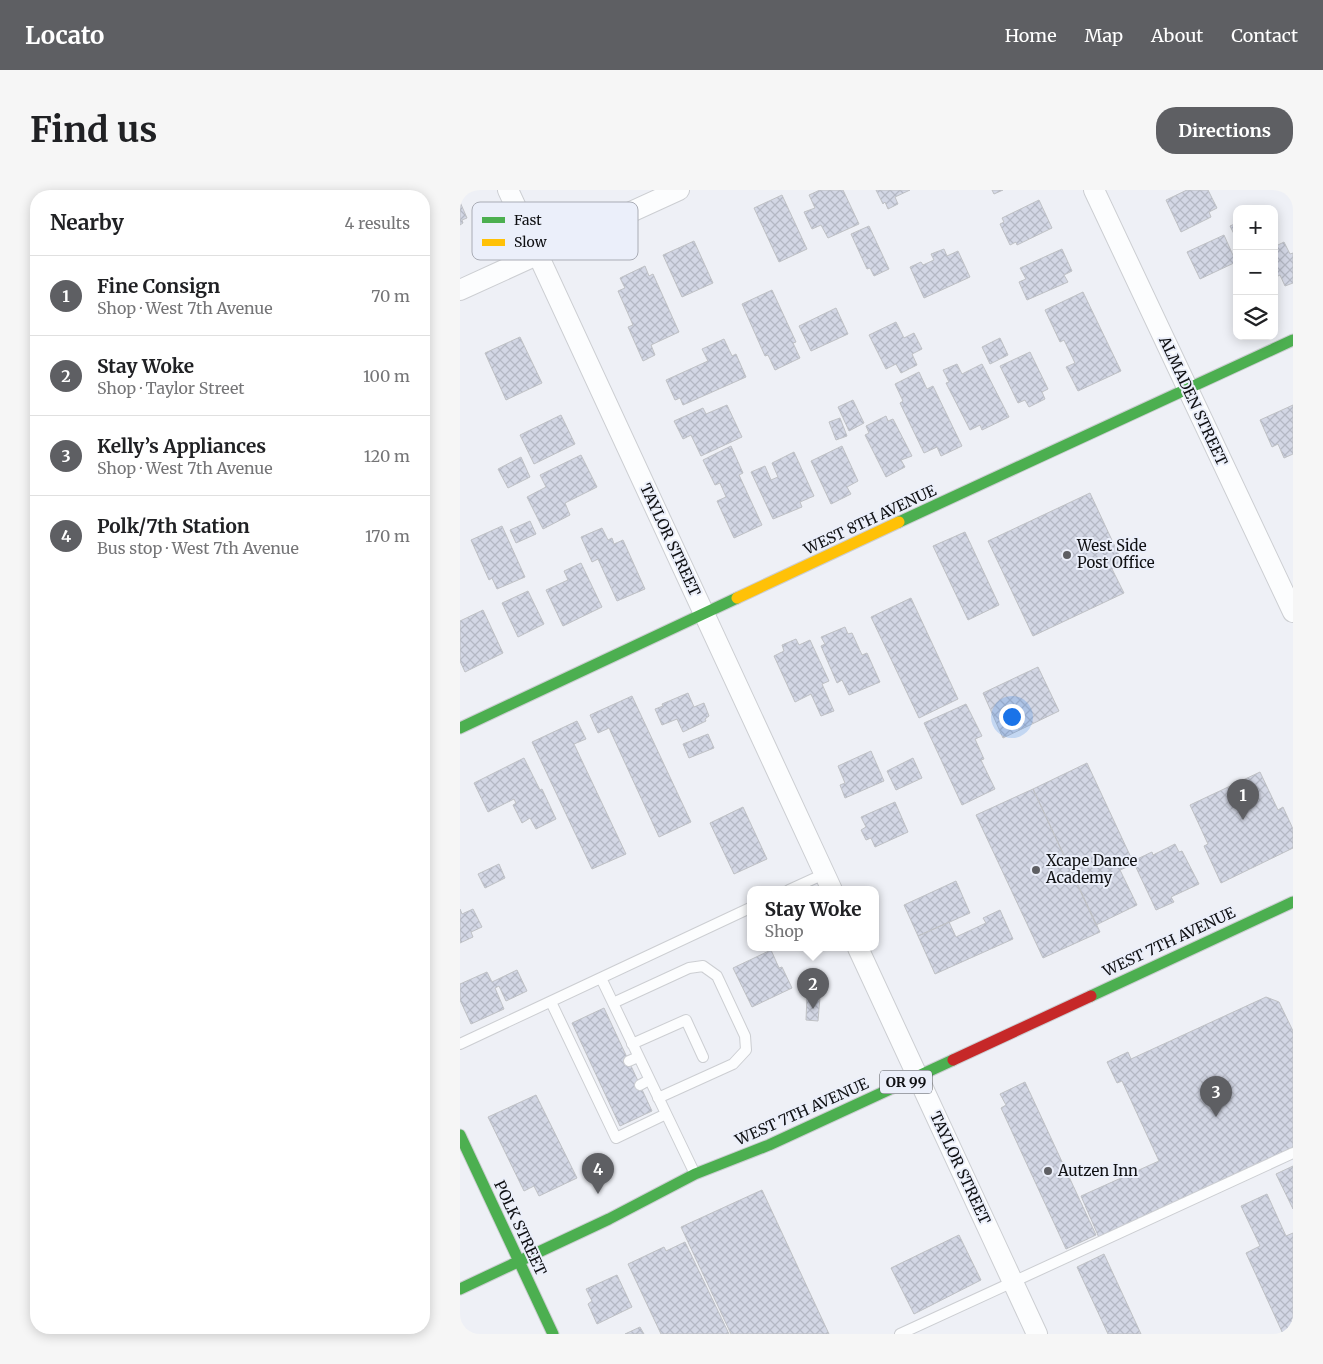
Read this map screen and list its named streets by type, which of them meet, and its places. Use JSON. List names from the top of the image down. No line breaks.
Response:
{"streets":{"street":["ALMADEN STREET","WEST 8TH AVENUE","TAYLOR STREET","WEST 7TH AVENUE","OR 99","POLK STREET"]},"crossings":[["ALMADEN STREET","WEST 8TH AVENUE"],["WEST 8TH AVENUE","TAYLOR STREET"],["TAYLOR STREET","WEST 7TH AVENUE"],["WEST 7TH AVENUE","POLK STREET"]],"places":["West Side Post Office","Xcape Dance Academy","Autzen Inn"],"legend":["Fast","Slow"],"page":{"header":"Locato","nav":["Home","Map","About","Contact"],"buttons":"Directions","title":"Find us","heading":["Nearby","4 results"],"map_buttons":["+","−"],"list":[{"mark":"1","name":"Fine Consign","note":"Shop · West 7th Avenue","value":"70 m"},{"mark":"2","name":"Stay Woke","note":"Shop · Taylor Street","value":"100 m"},{"mark":"3","name":"Kelly’s Appliances","note":"Shop · West 7th Avenue","value":"120 m"},{"mark":"4","name":"Polk/7th Station","note":"Bus stop · West 7th Avenue","value":"170 m"}],"pins":["1","2","3","4"],"popup":["Stay Woke","Shop"]}}
